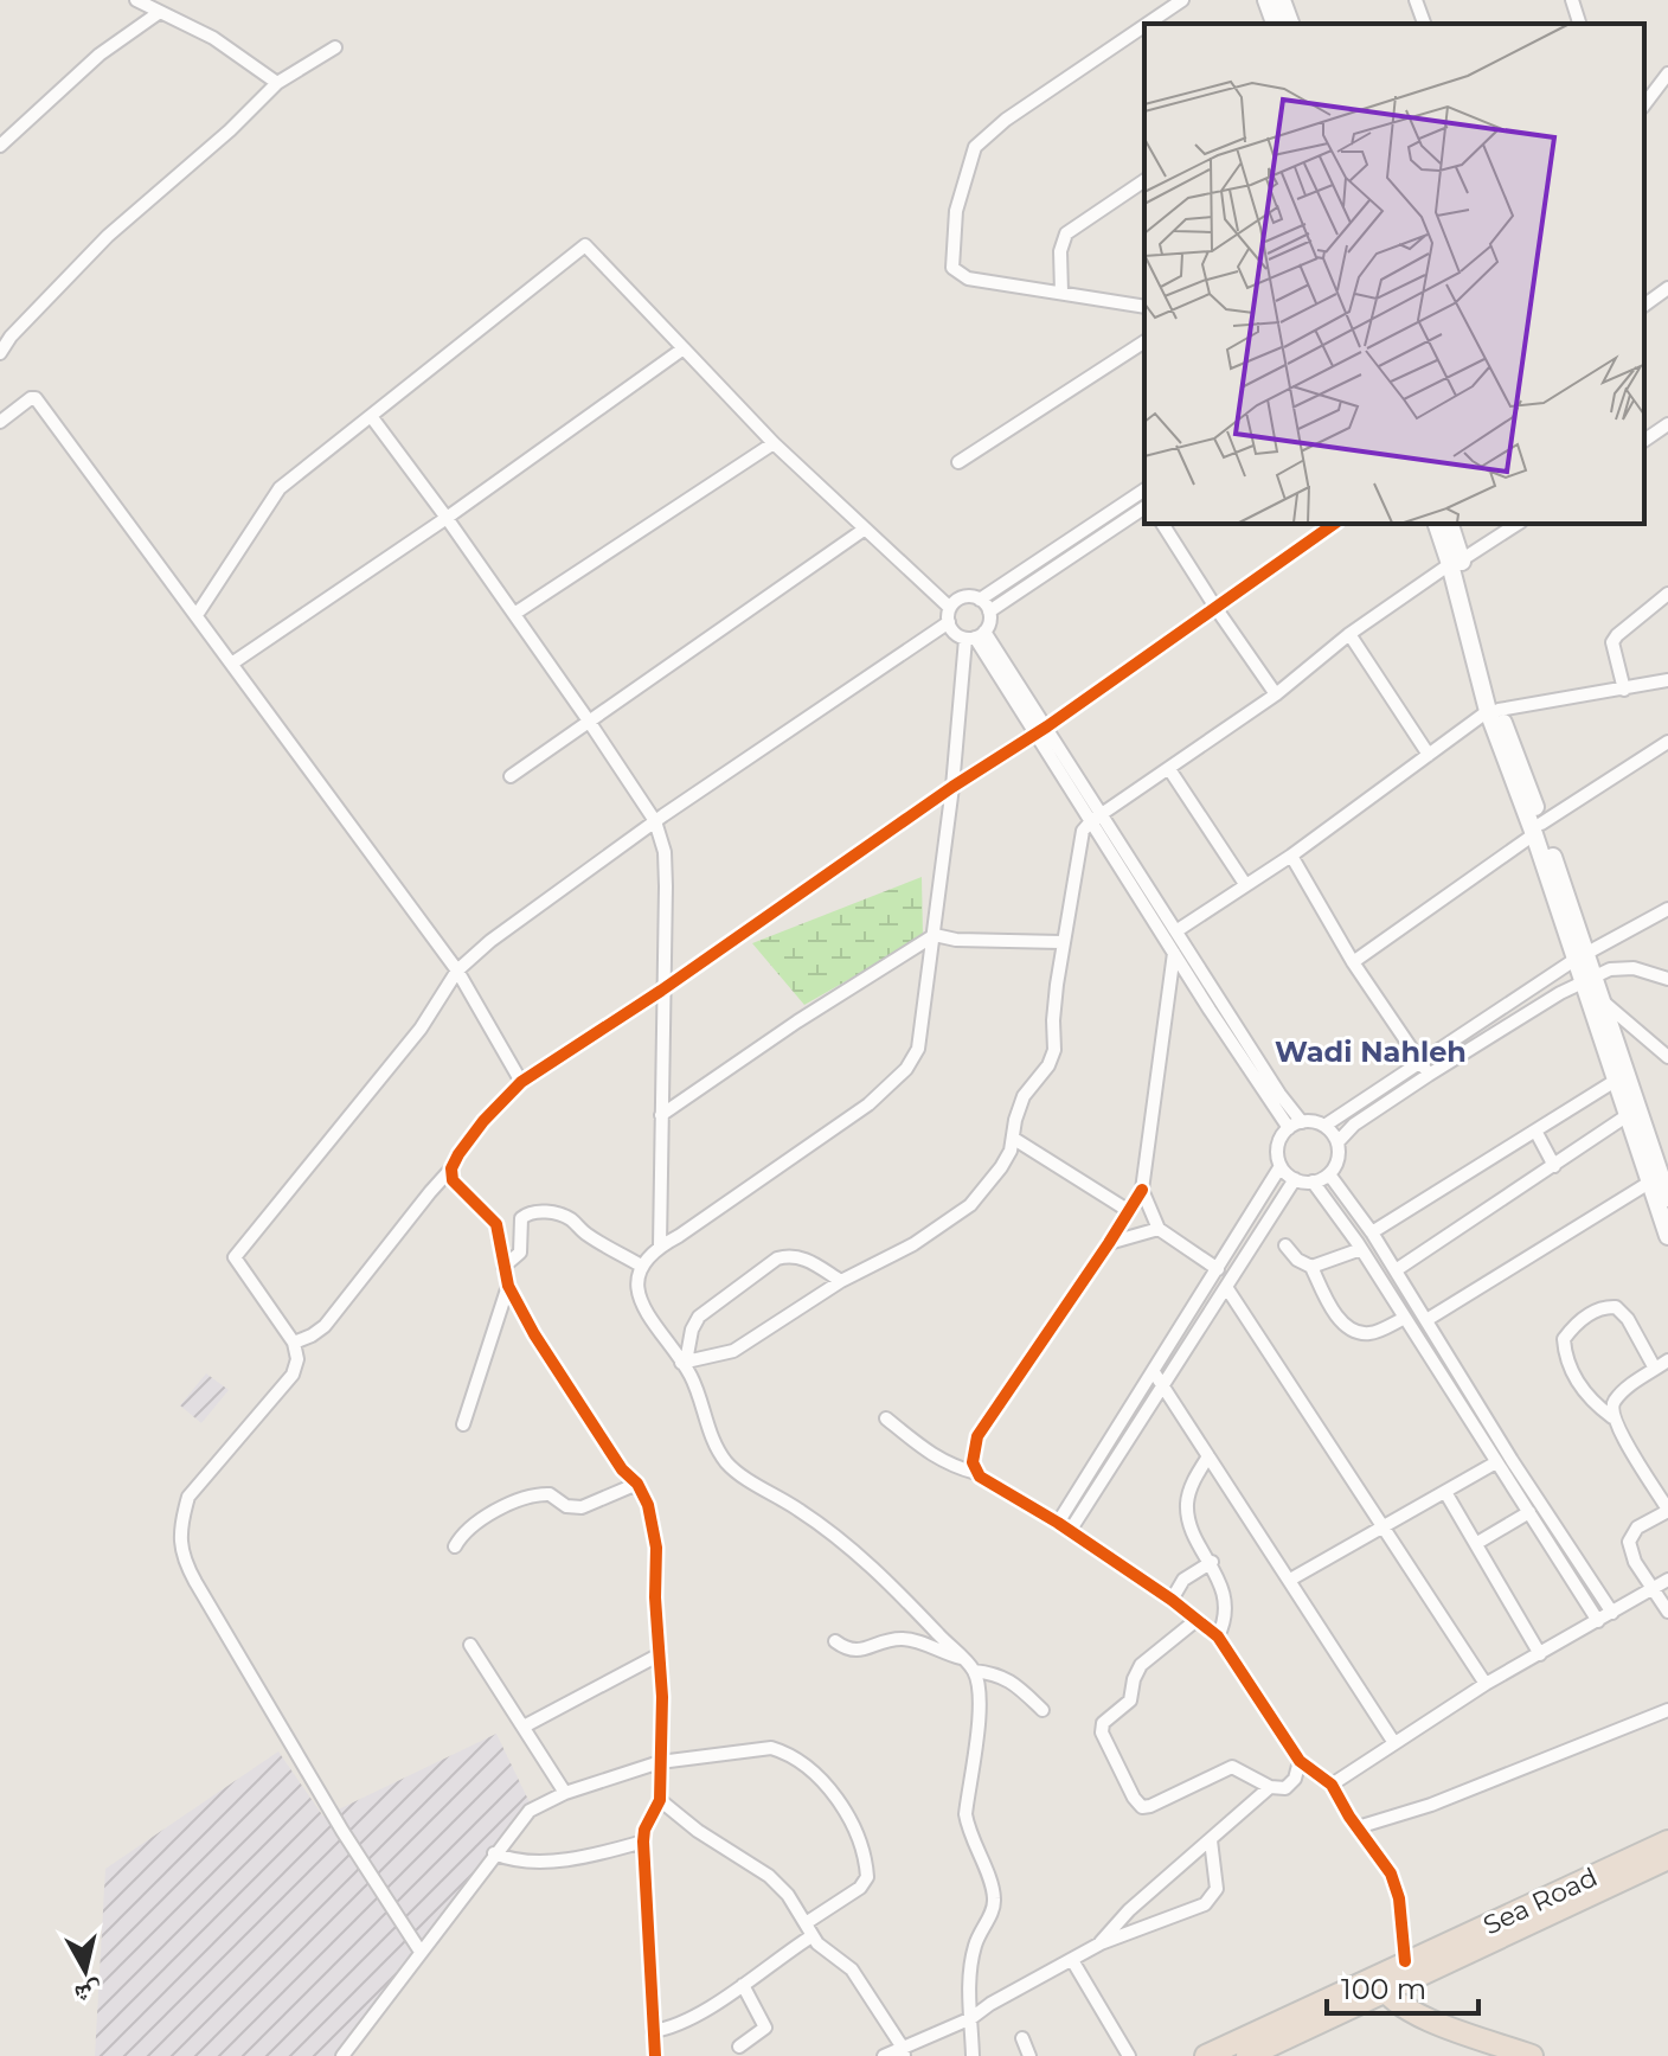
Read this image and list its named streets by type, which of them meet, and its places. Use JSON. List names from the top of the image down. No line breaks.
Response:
{"streets":{"highway":["Sea Road"]},"districts":["Wadi Nahleh"],"scale_bar":"100 m","north":"bottom"}
